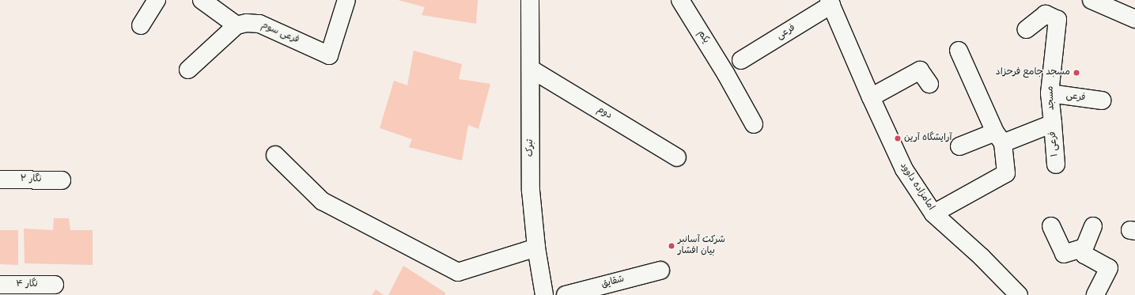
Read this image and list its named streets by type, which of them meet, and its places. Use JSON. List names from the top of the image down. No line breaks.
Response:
{"streets":{"street":["فرعی","فرعی سوم","یکم","مسجد","دوم","فرعی ۱","تبرک","نگار ۲","امامزاده داوود","شقایق","نگار ۴"]},"crossings":[["فرعی","مسجد"],["فرعی","امامزاده داوود"],["مسجد","فرعی ۱"],["دوم","تبرک"]],"places":["مسجد جامع فرحزاد","آرایشگاه آرین","شرکت آسانبر بیان افشار"]}
